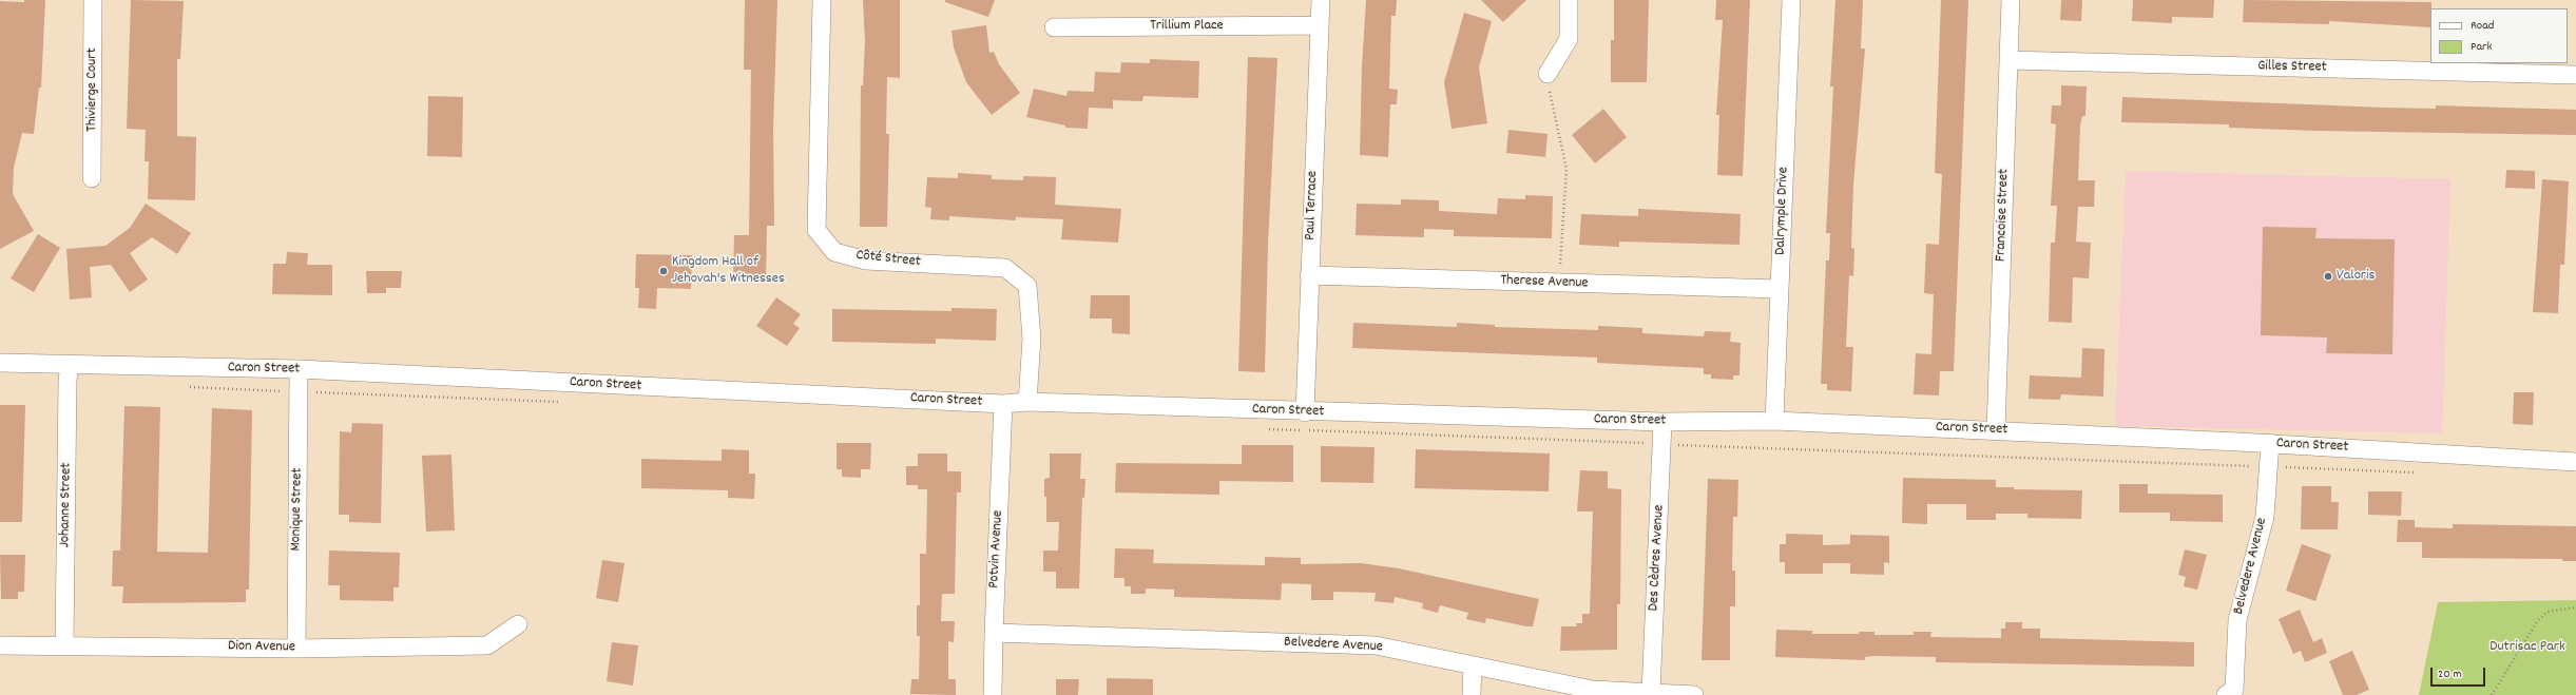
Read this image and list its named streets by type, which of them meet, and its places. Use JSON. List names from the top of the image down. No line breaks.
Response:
{"streets":{"street":["Trillium Place","Gilles Street","Thivierge Court","Paul Terrace","Dalrymple Drive","Francoise Street","Côté Street","Therese Avenue","Caron Street","Johanne Street","Monique Street","Potvin Avenue","Des Cèdres Avenue","Belvedere Avenue","Dion Avenue"]},"crossings":[["Trillium Place","Paul Terrace"],["Gilles Street","Francoise Street"],["Paul Terrace","Therese Avenue"],["Paul Terrace","Caron Street"],["Dalrymple Drive","Therese Avenue"],["Dalrymple Drive","Caron Street"],["Francoise Street","Caron Street"],["Côté Street","Caron Street"],["Caron Street","Johanne Street"],["Caron Street","Monique Street"],["Caron Street","Potvin Avenue"],["Caron Street","Des Cèdres Avenue"],["Caron Street","Belvedere Avenue"],["Johanne Street","Dion Avenue"],["Monique Street","Dion Avenue"],["Potvin Avenue","Belvedere Avenue"],["Des Cèdres Avenue","Belvedere Avenue"]],"parks":["Dutrisac Park"],"places":["Kingdom Hall of Jehovah's Witnesses","Valoris"],"legend":["Road","Park"],"scale_bar":"20 m"}
